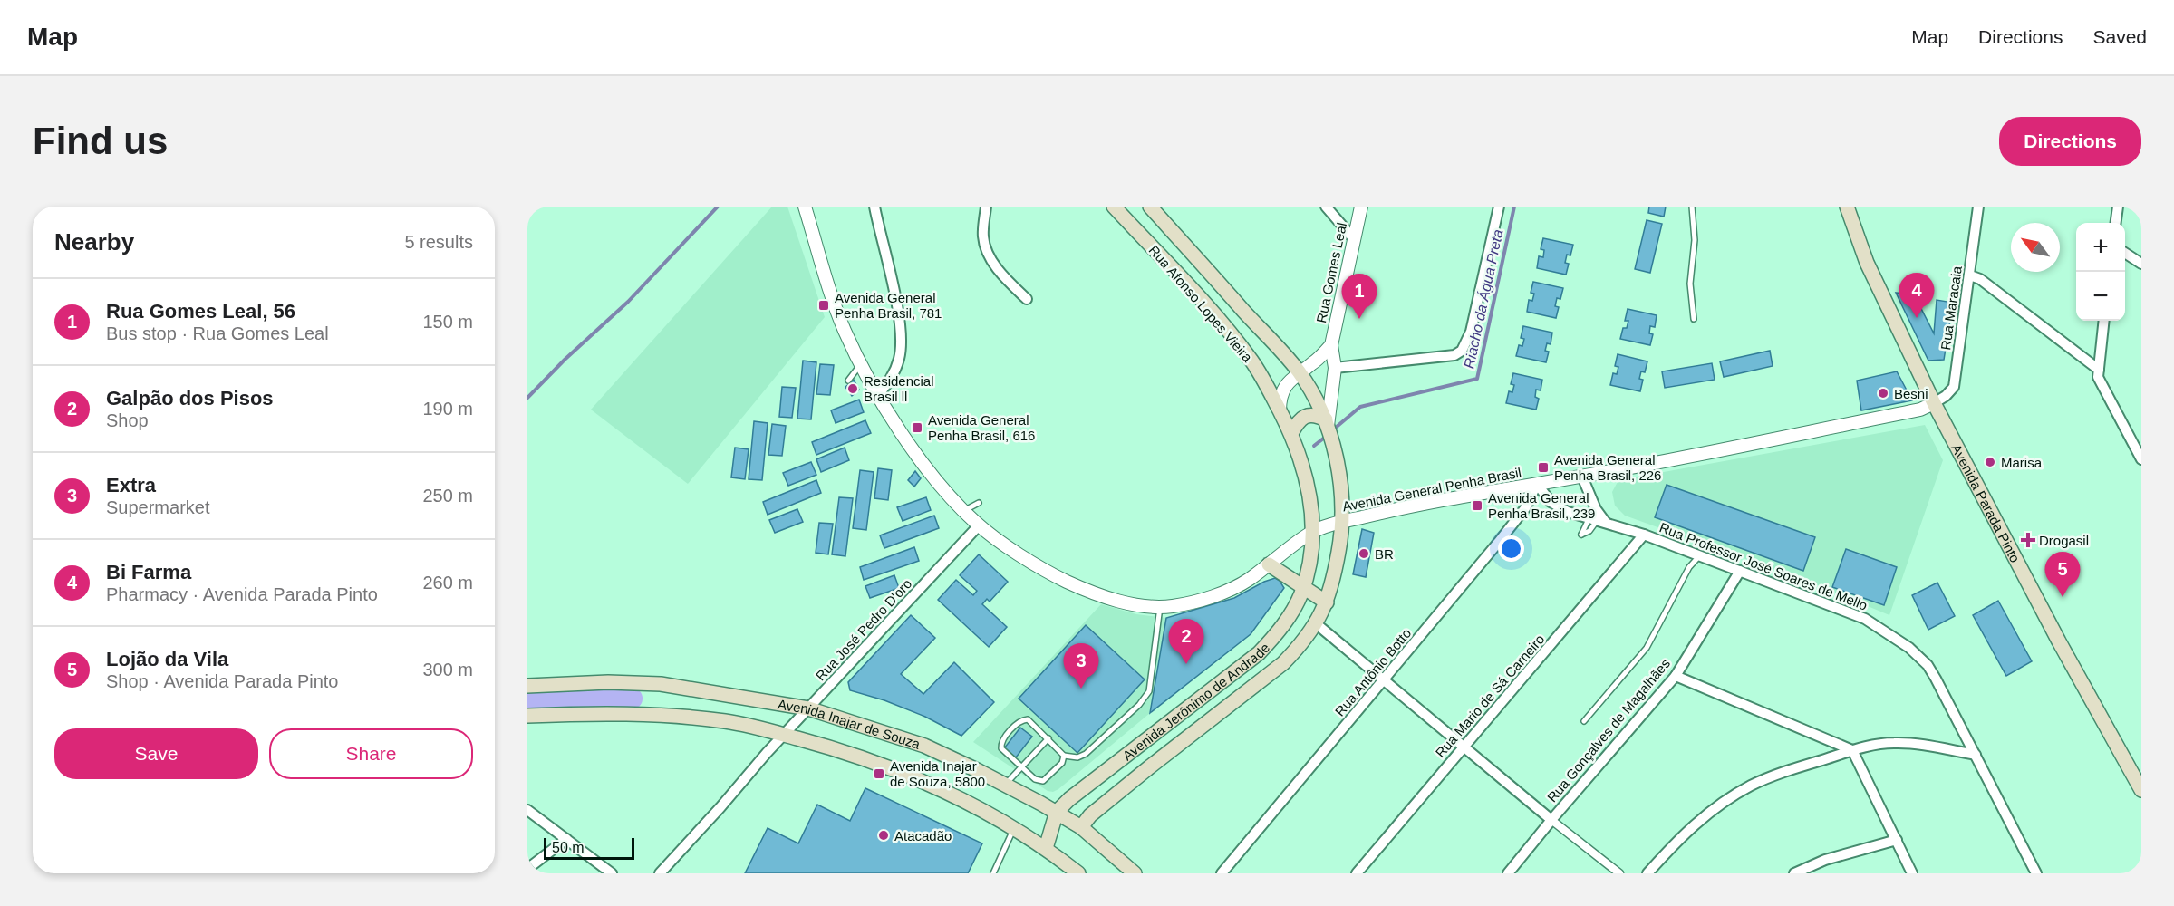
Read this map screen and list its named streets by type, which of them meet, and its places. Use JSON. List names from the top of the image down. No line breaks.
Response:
{"streets":{"main road":["Rua Afonso Lopes Vieira","Avenida Parada Pinto","Avenida Jerônimo de Andrade","Avenida Inajar de Souza"],"street":["Rua Gomes Leal","Rua Maracaia","Avenida General Penha Brasil","Rua Professor José Soares de Mello","Rua José Pedro D'oro","Rua Antônio Botto","Rua Mario de Sá Carneiro","Rua Gonçalves de Magalhães"]},"crossings":[["Rua Gomes Leal","Rua Afonso Lopes Vieira"],["Rua Afonso Lopes Vieira","Avenida General Penha Brasil"],["Rua Afonso Lopes Vieira","Avenida Jerônimo de Andrade"],["Rua Maracaia","Avenida General Penha Brasil"],["Rua Maracaia","Avenida Parada Pinto"],["Avenida General Penha Brasil","Avenida Parada Pinto"],["Avenida General Penha Brasil","Rua Professor José Soares de Mello"],["Avenida General Penha Brasil","Rua José Pedro D'oro"],["Avenida General Penha Brasil","Rua Antônio Botto"],["Avenida General Penha Brasil","Avenida Jerônimo de Andrade"],["Rua Professor José Soares de Mello","Rua Antônio Botto"],["Rua Professor José Soares de Mello","Rua Mario de Sá Carneiro"],["Rua Professor José Soares de Mello","Rua Gonçalves de Magalhães"],["Rua José Pedro D'oro","Avenida Inajar de Souza"],["Avenida Jerônimo de Andrade","Avenida Inajar de Souza"]],"water":["Riacho da Água Preta"],"places":{"transit":["Avenida General Penha Brasil, 781","Avenida General Penha Brasil, 616","Avenida General Penha Brasil, 226","Avenida General Penha Brasil, 239","Avenida Inajar de Souza, 5800"],"other":["Residencial Brasil ll","Besni","Marisa","BR","Atacadão"],"health":["Drogasil"]},"scale_bar":"50 m","north":"top left","page":{"header":"Map","nav":["Map","Directions","Saved"],"buttons":["Directions",["Save","Share"]],"title":"Find us","heading":["Nearby","5 results"],"map_buttons":["+","−"],"pins":["4","1","5","2","3"],"list":[{"mark":"1","name":"Rua Gomes Leal, 56","note":"Bus stop · Rua Gomes Leal","value":"150 m"},{"mark":"2","name":"Galpão dos Pisos","note":"Shop","value":"190 m"},{"mark":"3","name":"Extra","note":"Supermarket","value":"250 m"},{"mark":"4","name":"Bi Farma","note":"Pharmacy · Avenida Parada Pinto","value":"260 m"},{"mark":"5","name":"Lojão da Vila","note":"Shop · Avenida Parada Pinto","value":"300 m"}],"scale":"50 m"}}
